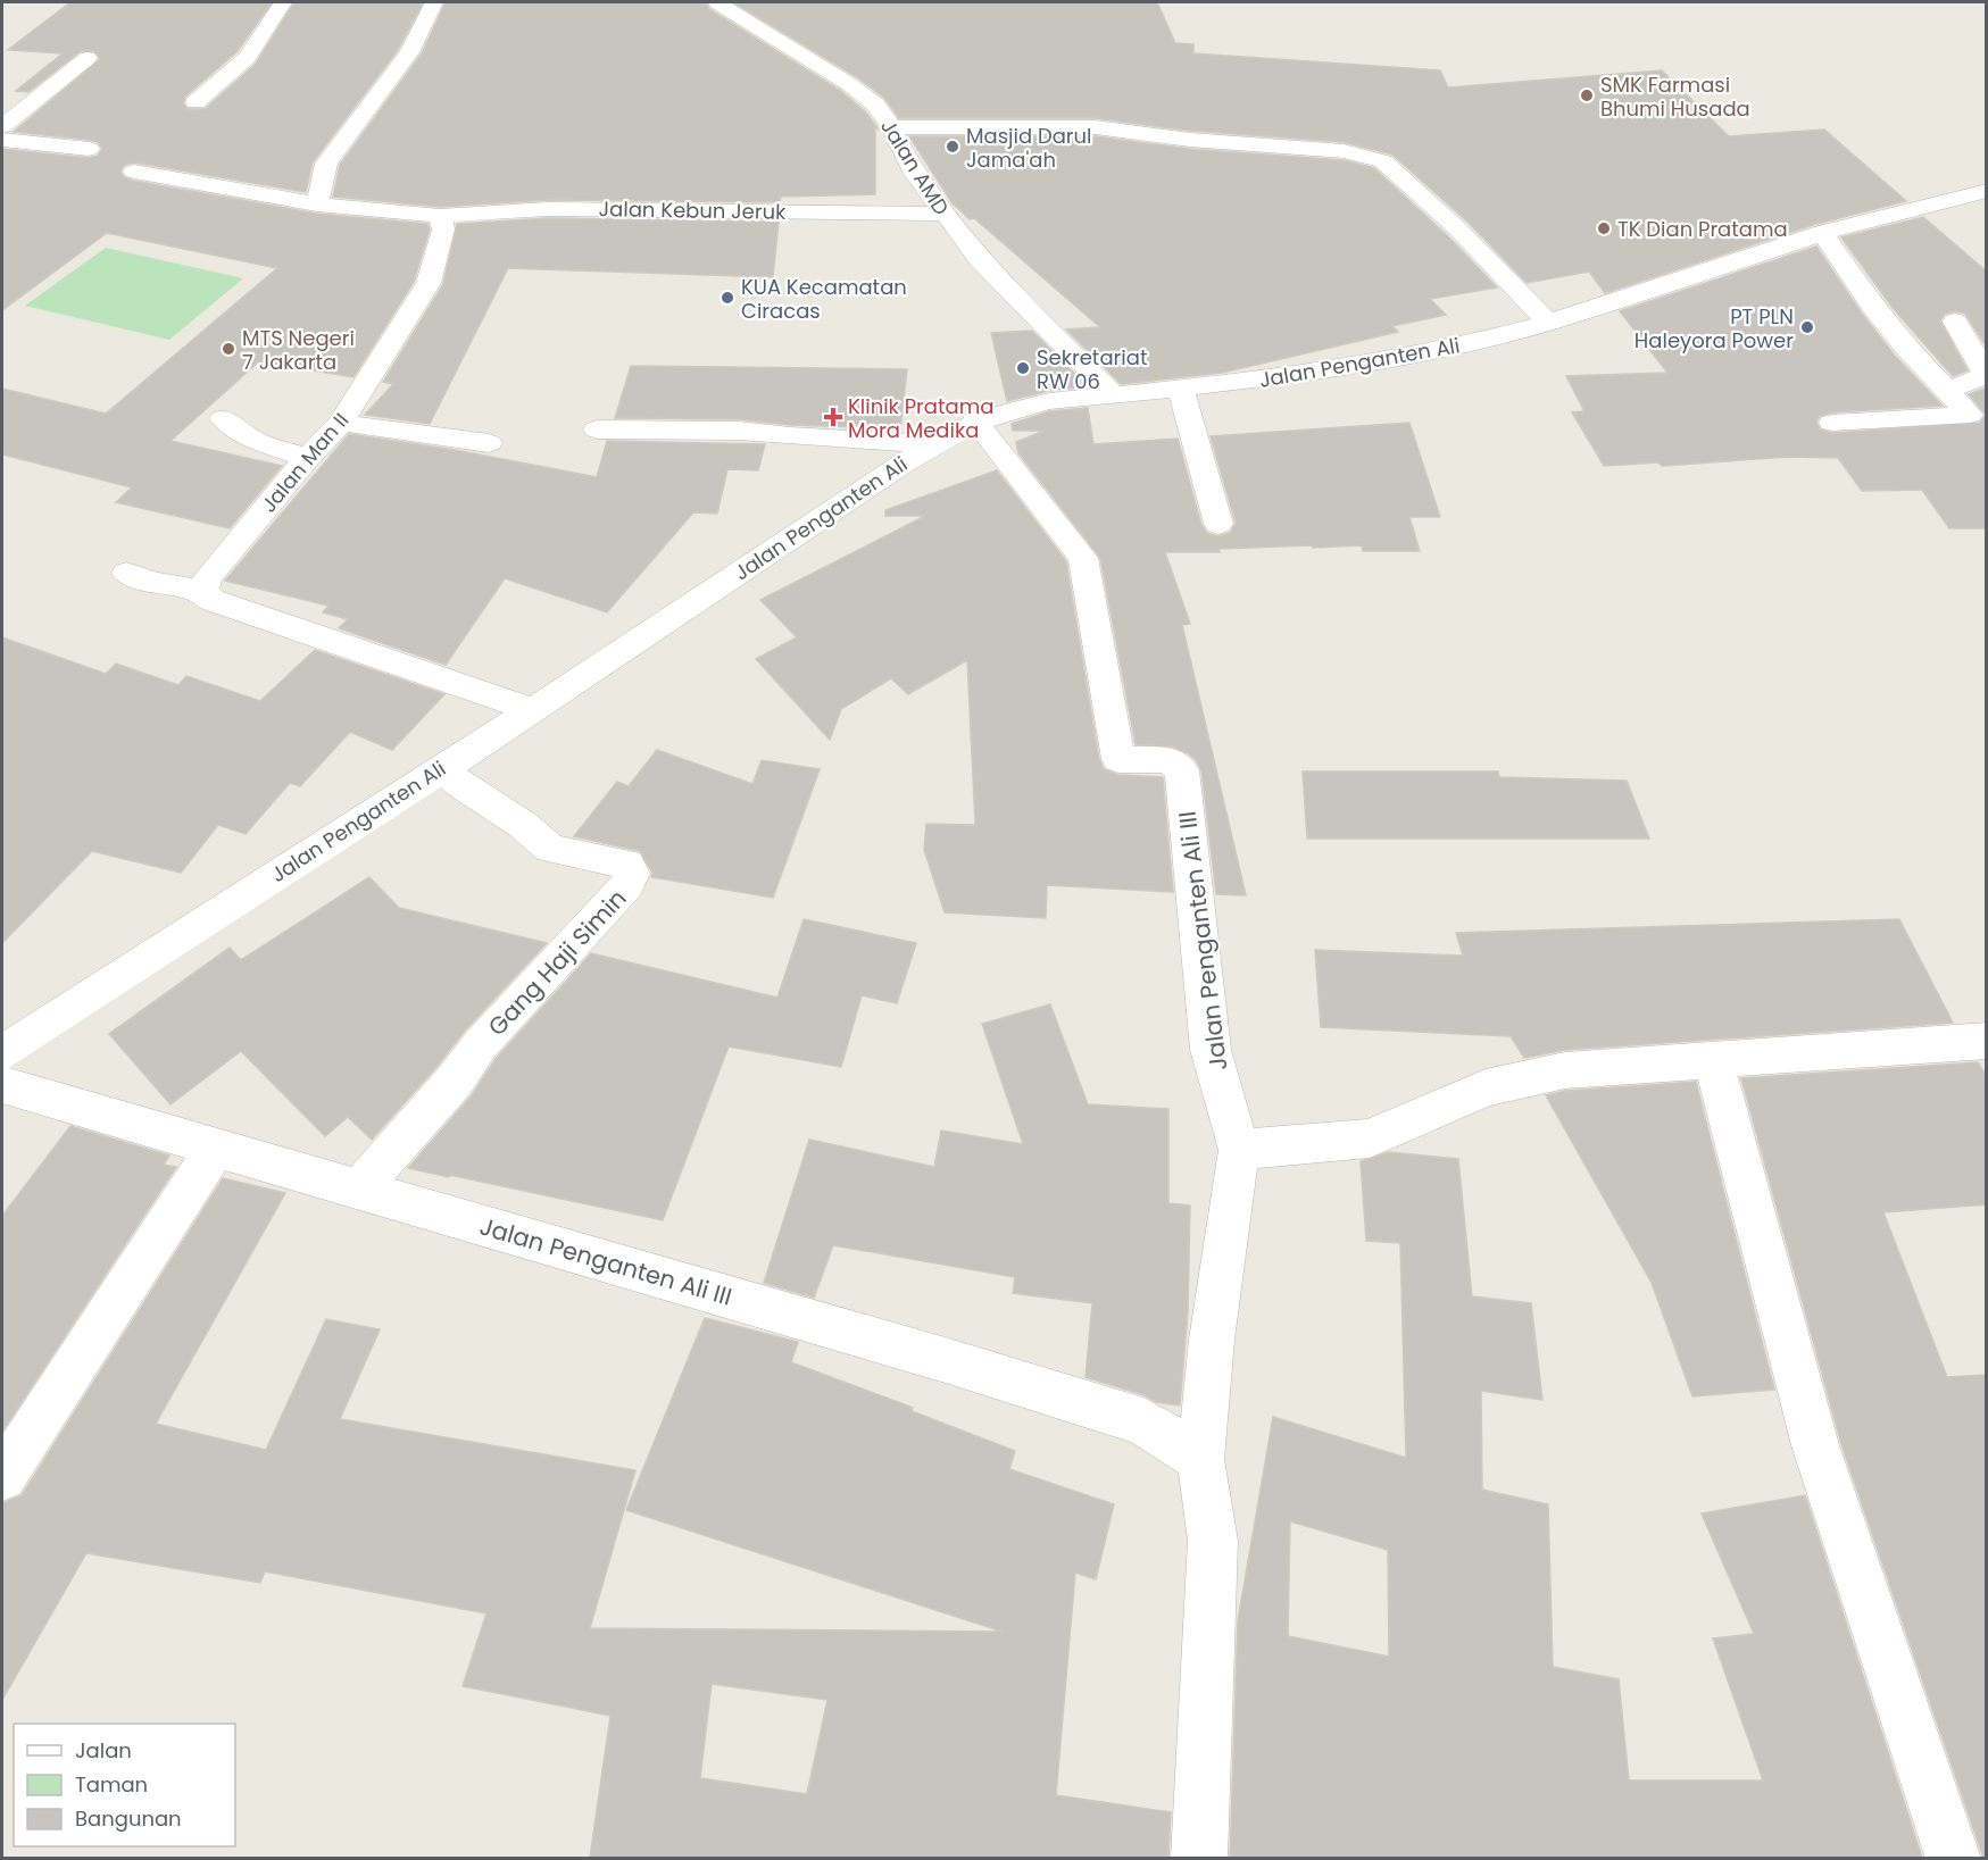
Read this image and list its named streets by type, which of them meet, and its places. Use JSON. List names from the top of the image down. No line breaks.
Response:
{"streets":{"street":["Jalan AMD","Jalan Kebun Jeruk","Jalan Penganten Ali","Jalan Man II","Jalan Penganten Ali III","Gang Haji Simin"]},"crossings":[["Jalan AMD","Jalan Kebun Jeruk"],["Jalan AMD","Jalan Penganten Ali"],["Jalan Kebun Jeruk","Jalan Man II"],["Jalan Penganten Ali","Jalan Penganten Ali III"],["Jalan Penganten Ali","Gang Haji Simin"],["Jalan Penganten Ali III","Gang Haji Simin"]],"places":{"other":["SMK Farmasi Bhumi Husada","Masjid Darul Jama'ah","TK Dian Pratama","KUA Kecamatan Ciracas","PT PLN Haleyora Power","MTS Negeri 7 Jakarta","Sekretariat RW 06"],"health":["Klinik Pratama Mora Medika"]},"legend":["Jalan","Taman","Bangunan"]}
